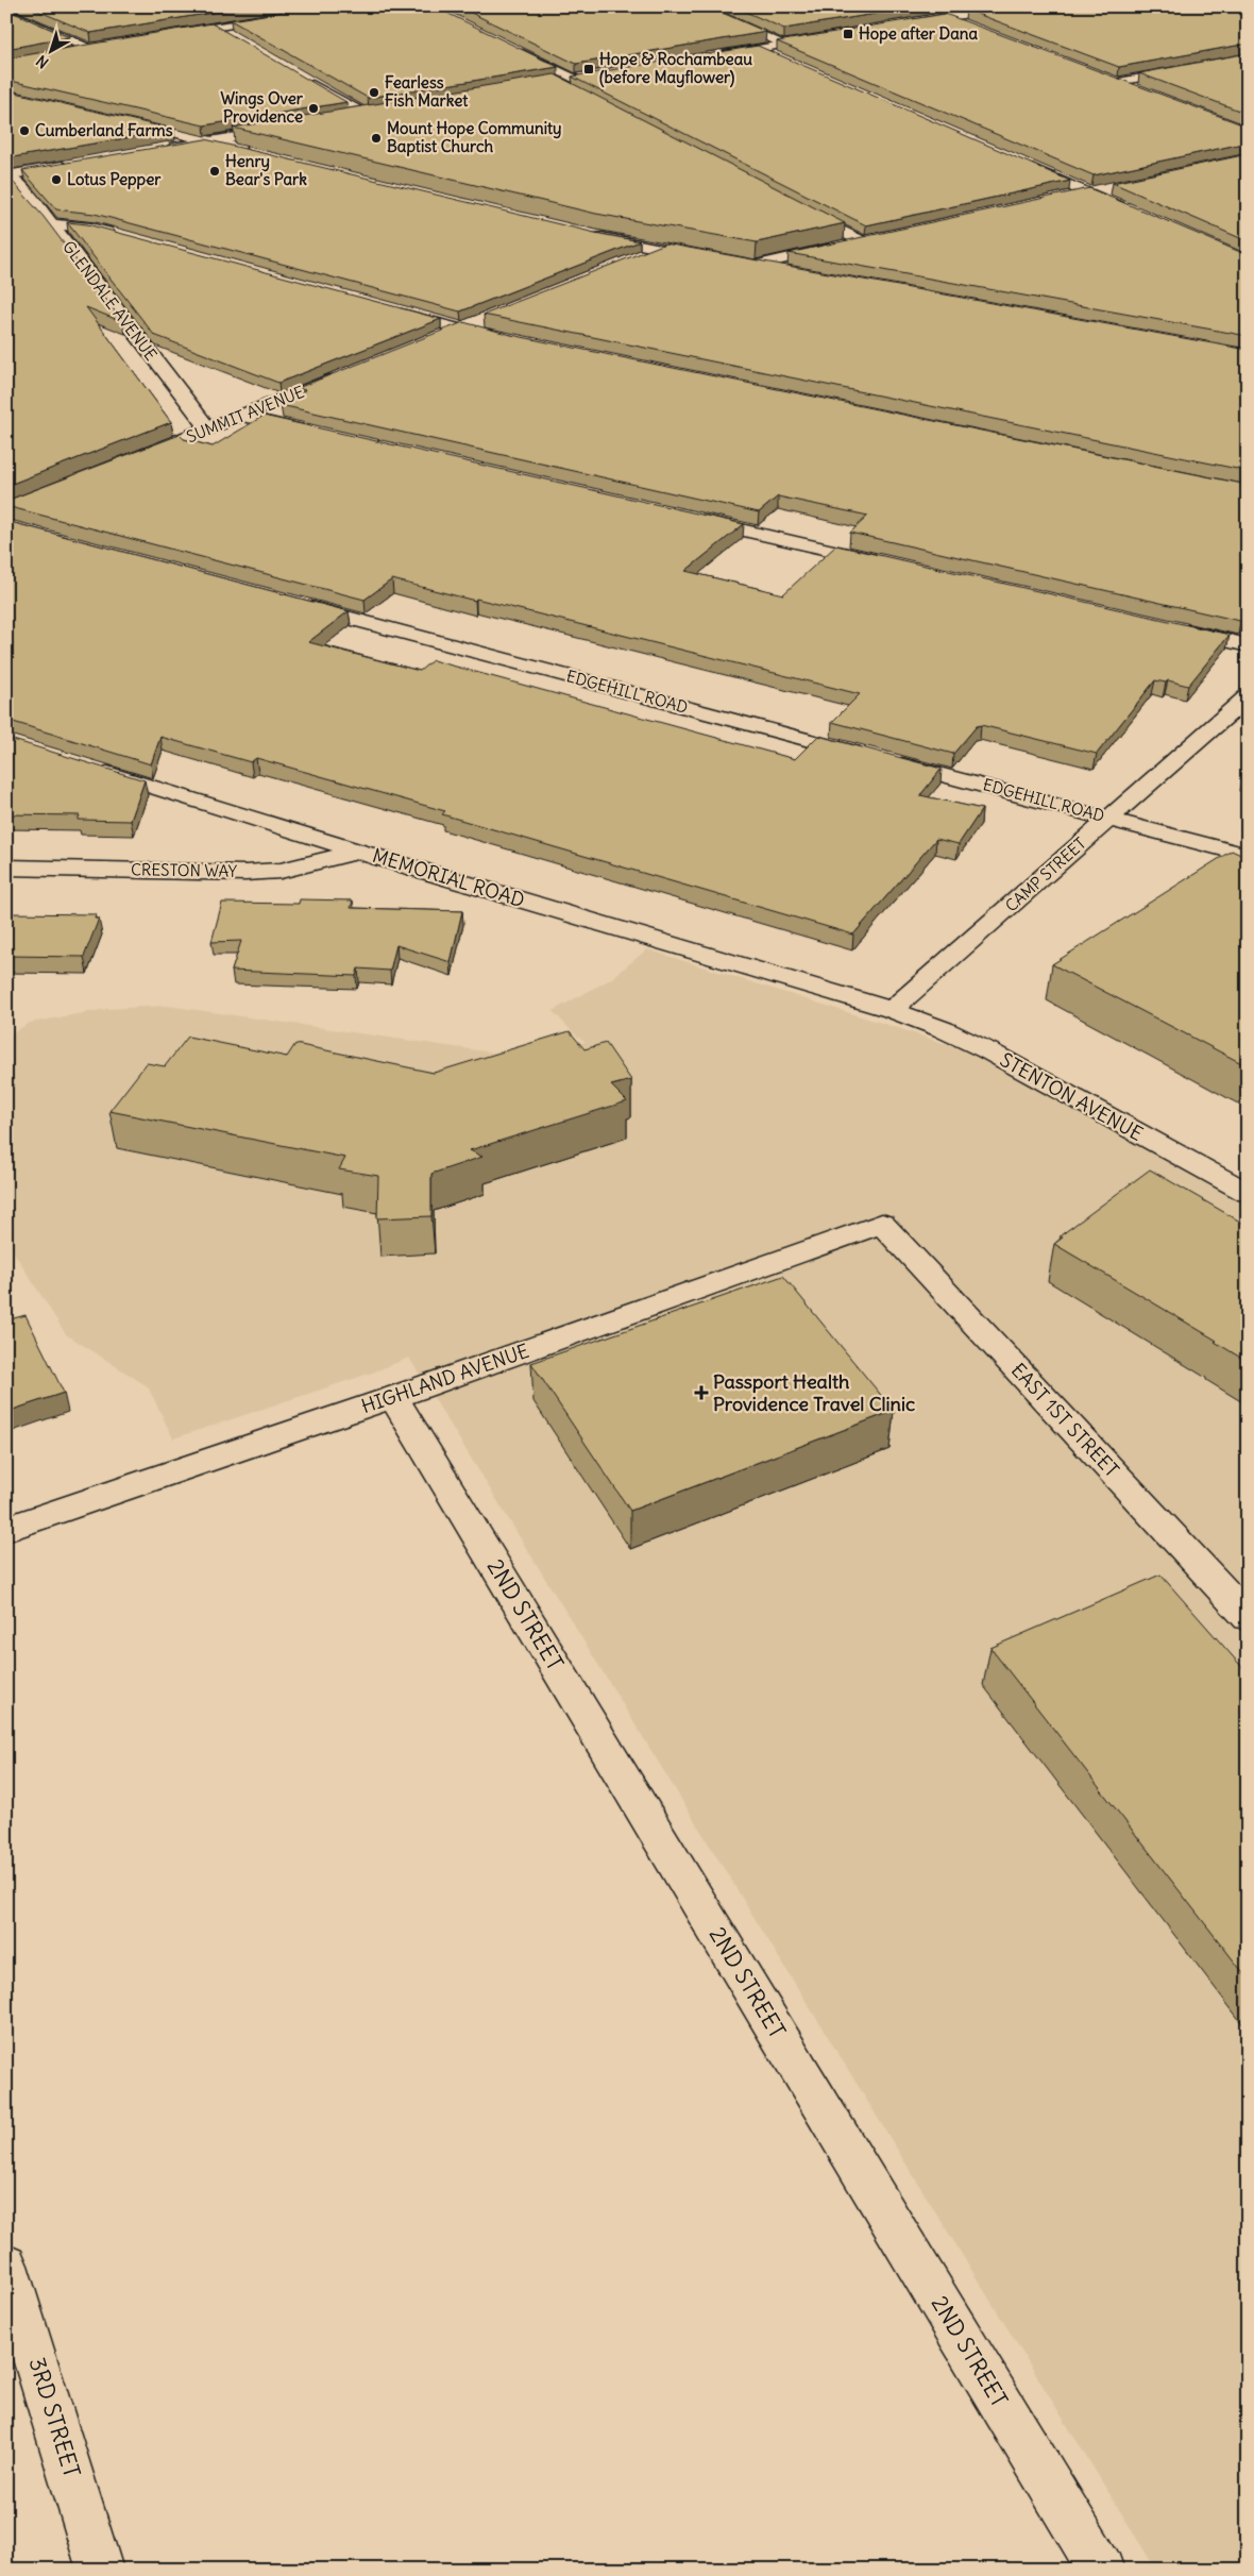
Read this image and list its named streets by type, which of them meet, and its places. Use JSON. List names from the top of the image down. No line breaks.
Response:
{"streets":{"street":["GLENDALE AVENUE","SUMMIT AVENUE","EDGEHILL ROAD","CRESTON WAY","CAMP STREET","MEMORIAL ROAD","STENTON AVENUE","HIGHLAND AVENUE","EAST 1ST STREET","2ND STREET","3RD STREET"]},"crossings":[["GLENDALE AVENUE","SUMMIT AVENUE"],["EDGEHILL ROAD","CAMP STREET"],["CRESTON WAY","MEMORIAL ROAD"],["CAMP STREET","MEMORIAL ROAD"],["CAMP STREET","STENTON AVENUE"],["MEMORIAL ROAD","STENTON AVENUE"],["HIGHLAND AVENUE","EAST 1ST STREET"],["HIGHLAND AVENUE","2ND STREET"]],"places":{"transit":["Hope after Dana","Hope & Rochambeau (before Mayflower)"],"other":["Fearless Fish Market","Wings Over Providence","Cumberland Farms","Mount Hope Community Baptist Church","Henry Bear's Park","Lotus Pepper"],"health":["Passport Health Providence Travel Clinic"]},"north":"bottom left"}
